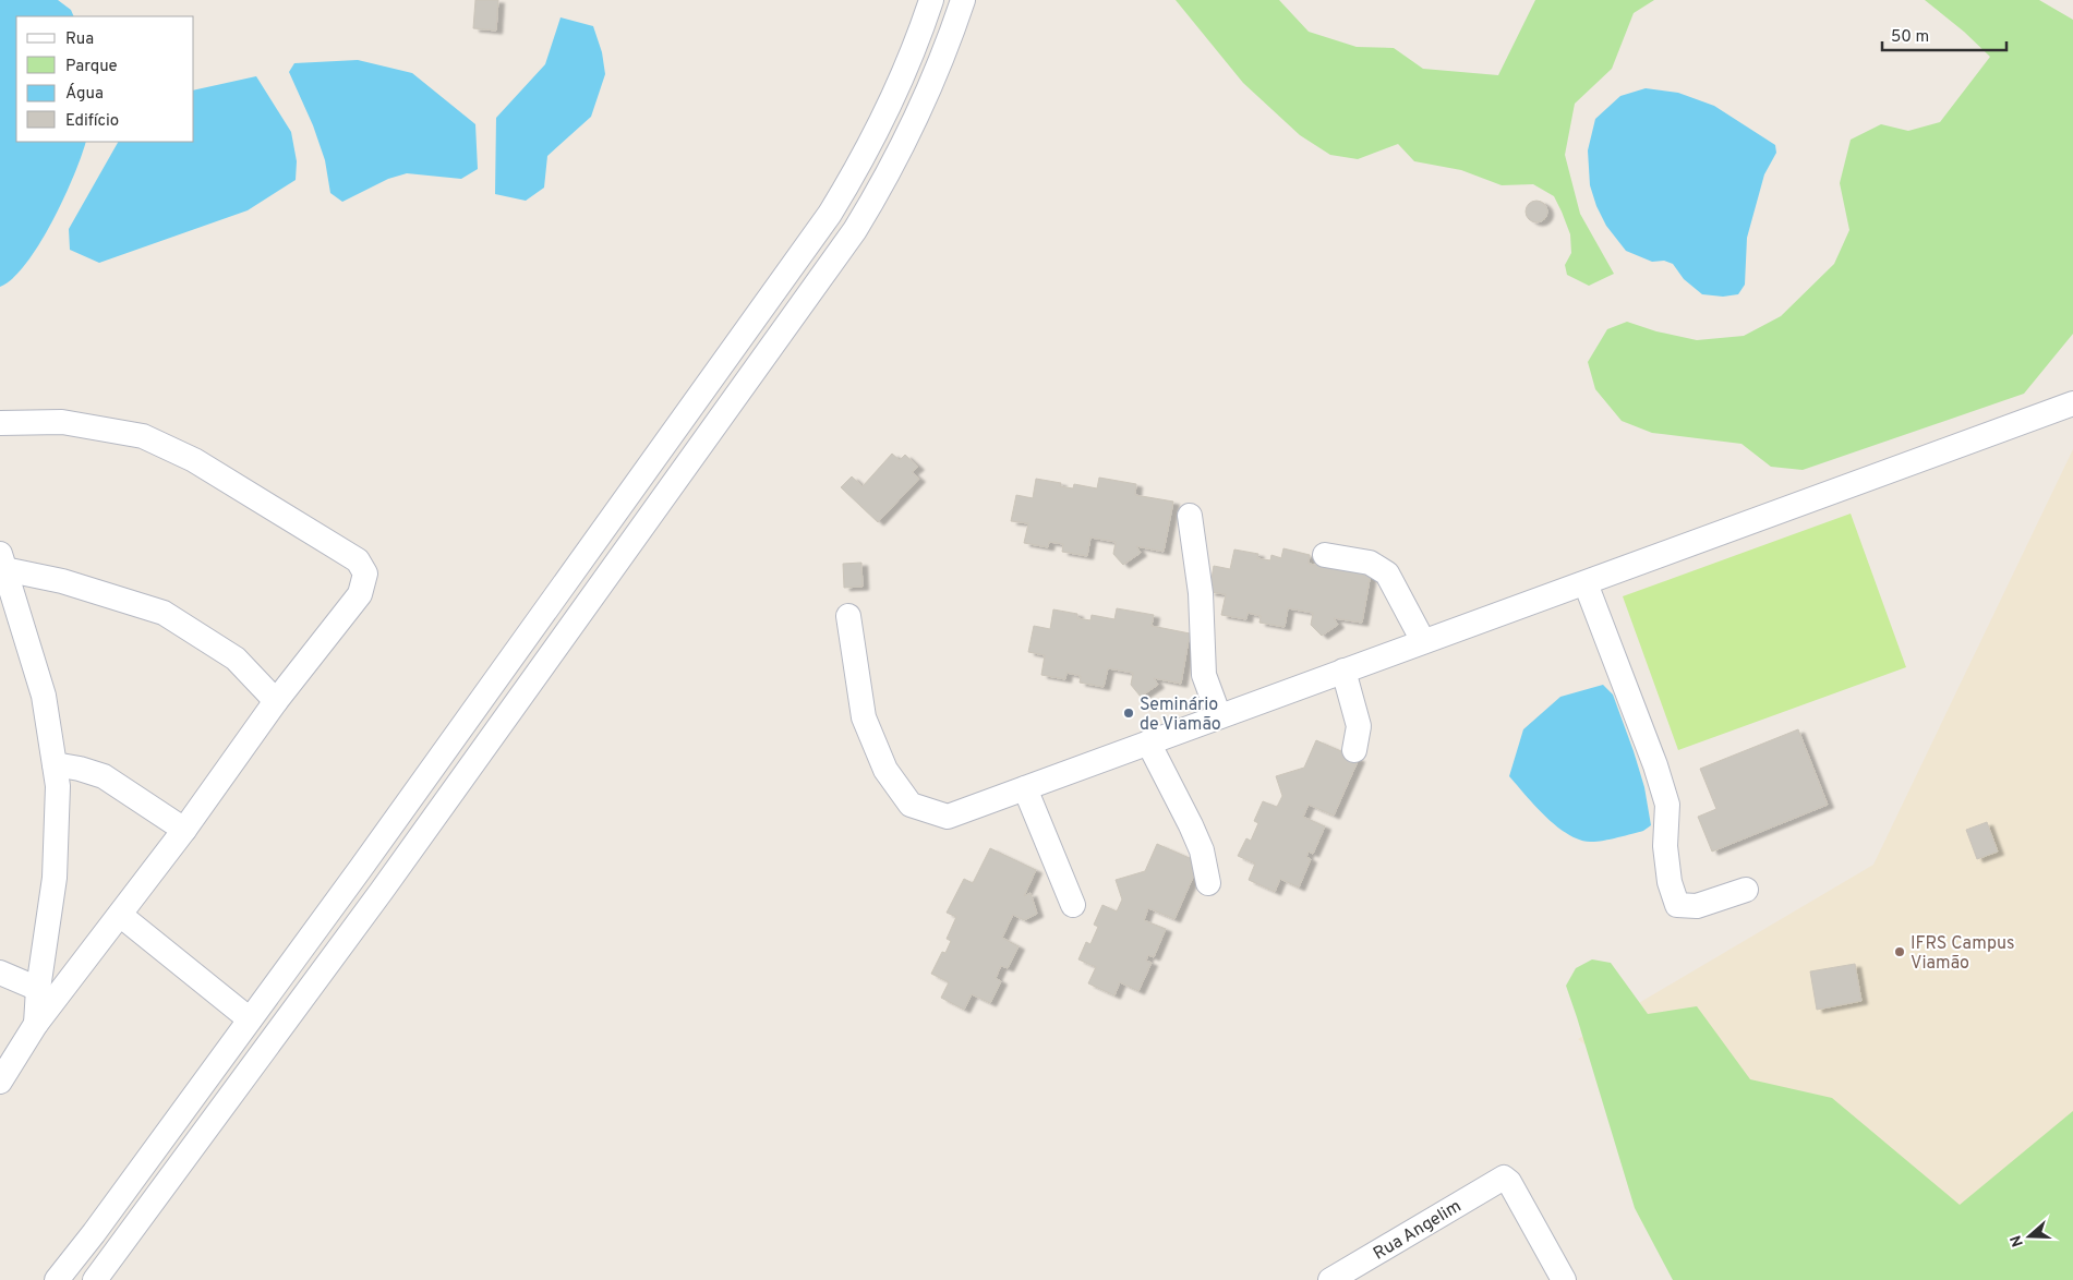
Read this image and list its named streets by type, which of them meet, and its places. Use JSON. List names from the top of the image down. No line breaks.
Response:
{"streets":{"street":["Rua Angelim"]},"places":["Seminário de Viamão","IFRS Campus Viamão"],"legend":["Rua","Parque","Água","Edifício"],"scale_bar":"50 m","north":"left"}
